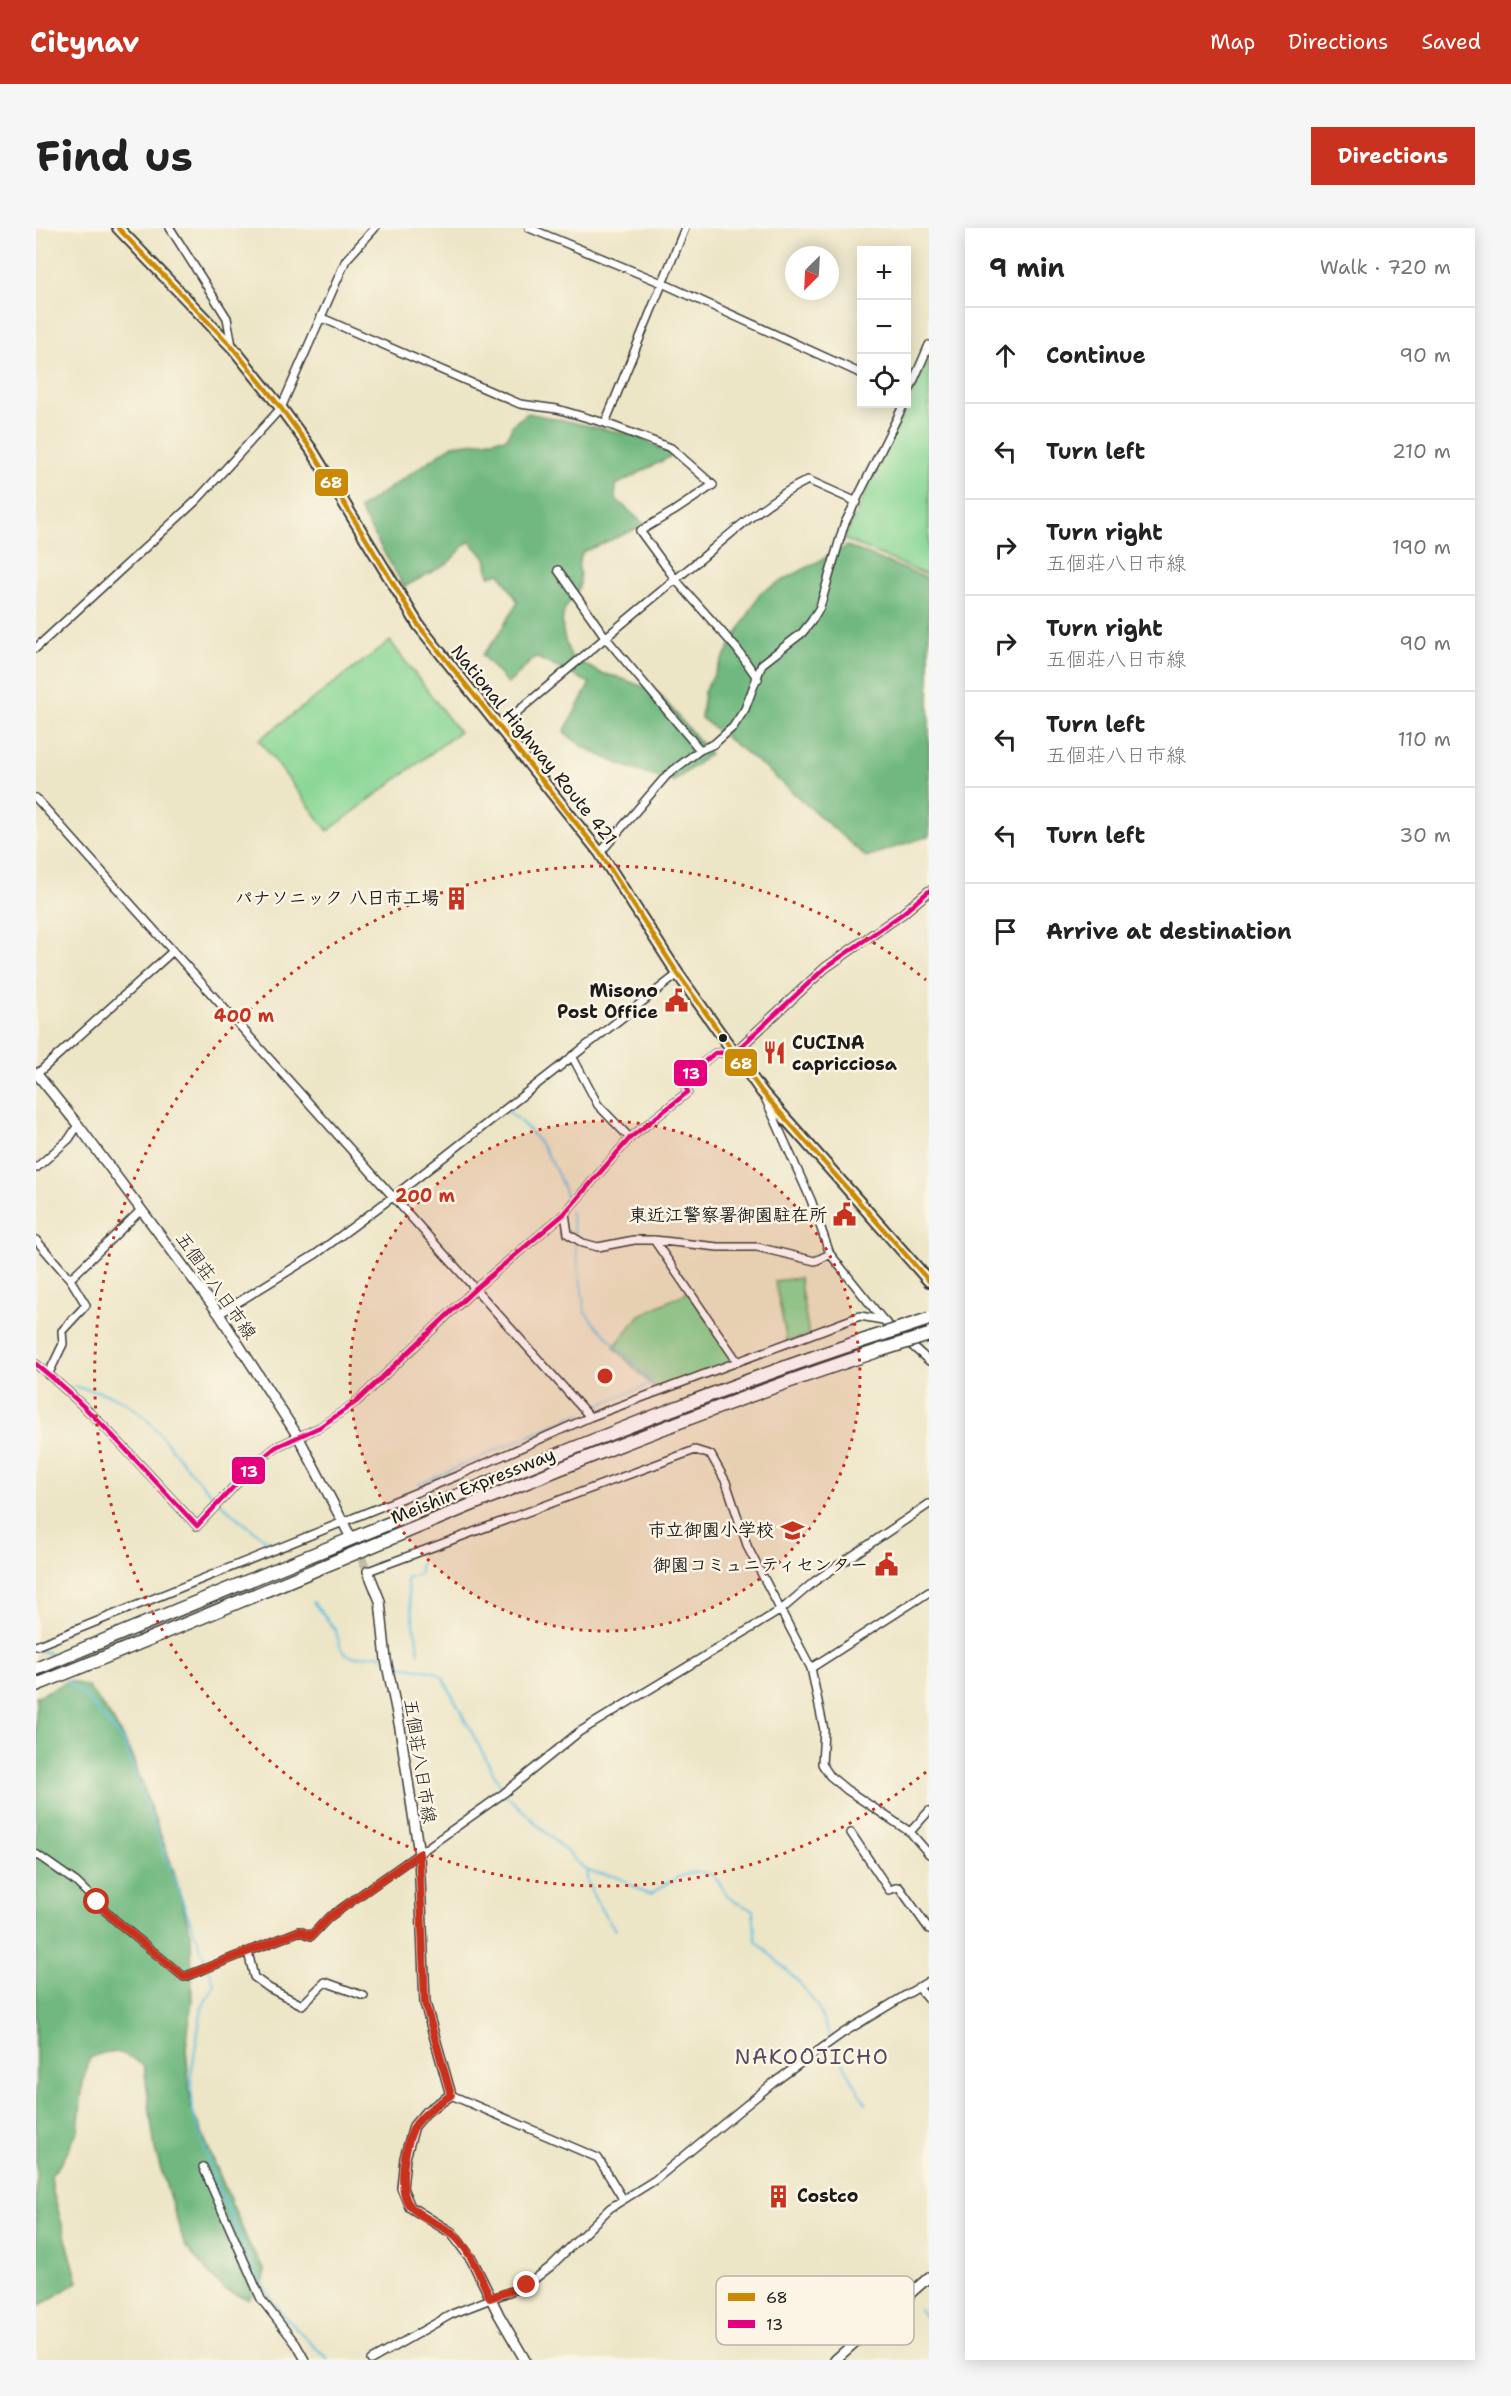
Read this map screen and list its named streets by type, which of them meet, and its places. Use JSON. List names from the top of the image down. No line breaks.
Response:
{"streets":{"highway":["National Highway Route 421","Meishin Expressway"],"main road":["五個荘八日市線"]},"districts":["NAKOOJICHO"],"places":{"building":["パナソニック 八日市工場","Costco"],"public building":["Misono Post Office","東近江警察署御園駐在所","御園コミュニティセンター"],"restaurant":["CUCINA capricciosa"],"school or university":["市立御園小学校"]},"lines":["transit line 68","transit line 13"],"legend":["68","13"],"north":"bottom left","page":{"header":"Citynav","nav":["Map","Directions","Saved"],"buttons":"Directions","title":"Find us","heading":["9 min","Walk · 720 m"],"map_buttons":["+","−"],"list":[["Continue","90 m"],["Turn left","210 m"],["Turn right","五個荘八日市線","190 m"],["Turn right","五個荘八日市線","90 m"],["Turn left","五個荘八日市線","110 m"],["Turn left","30 m"],"Arrive at destination"]},"rings":["400 m","200 m"]}
